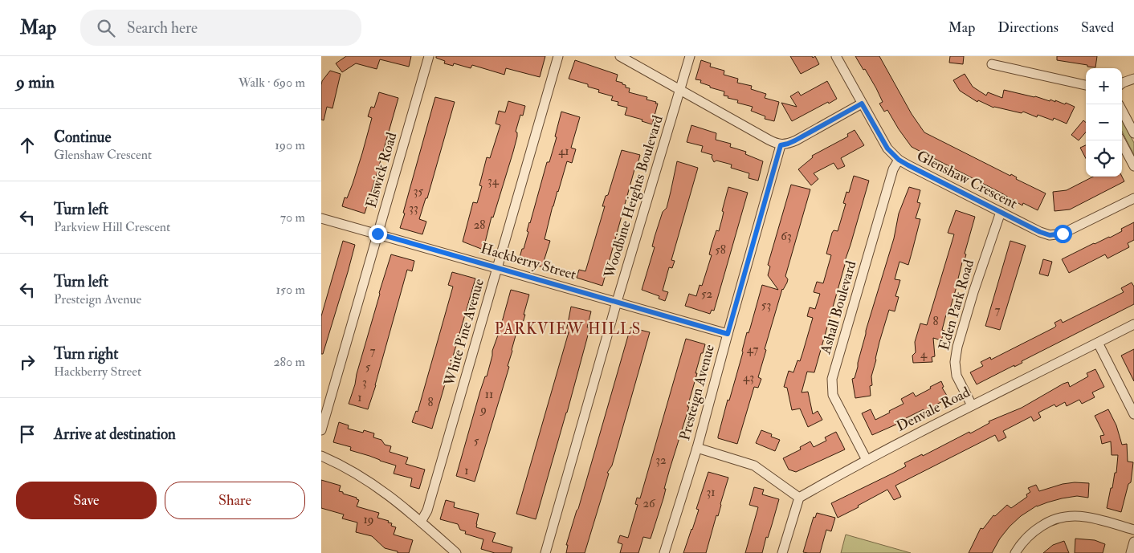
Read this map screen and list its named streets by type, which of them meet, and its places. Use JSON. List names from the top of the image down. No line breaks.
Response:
{"streets":{"street":["Elswick Road","Glenshaw Crescent","Woodbine Heights Boulevard","Hackberry Street","Eden Park Road","Ashall Boulevard","White Pine Avenue","Presteign Avenue","Denvale Road"]},"crossings":[["Elswick Road","Hackberry Street"],["Glenshaw Crescent","Eden Park Road"],["Glenshaw Crescent","Ashall Boulevard"],["Woodbine Heights Boulevard","Hackberry Street"],["Hackberry Street","White Pine Avenue"],["Hackberry Street","Presteign Avenue"],["Eden Park Road","Denvale Road"],["Ashall Boulevard","Denvale Road"]],"districts":["PARKVIEW HILLS"],"house_numbers":["41","34","35","33","28","63","58","52","53","7","8","47","7","4","5","43","3","11","1","8","9","5","32","1","31","26","19"],"page":{"header":"Map","search":"Search here","nav":["Map","Directions","Saved"],"heading":["9 min","Walk · 690 m"],"map_buttons":["+","−"],"list":[["Continue","Glenshaw Crescent","190 m"],["Turn left","Parkview Hill Crescent","70 m"],["Turn left","Presteign Avenue","150 m"],["Turn right","Hackberry Street","280 m"],"Arrive at destination"],"buttons":["Save","Share"]}}
